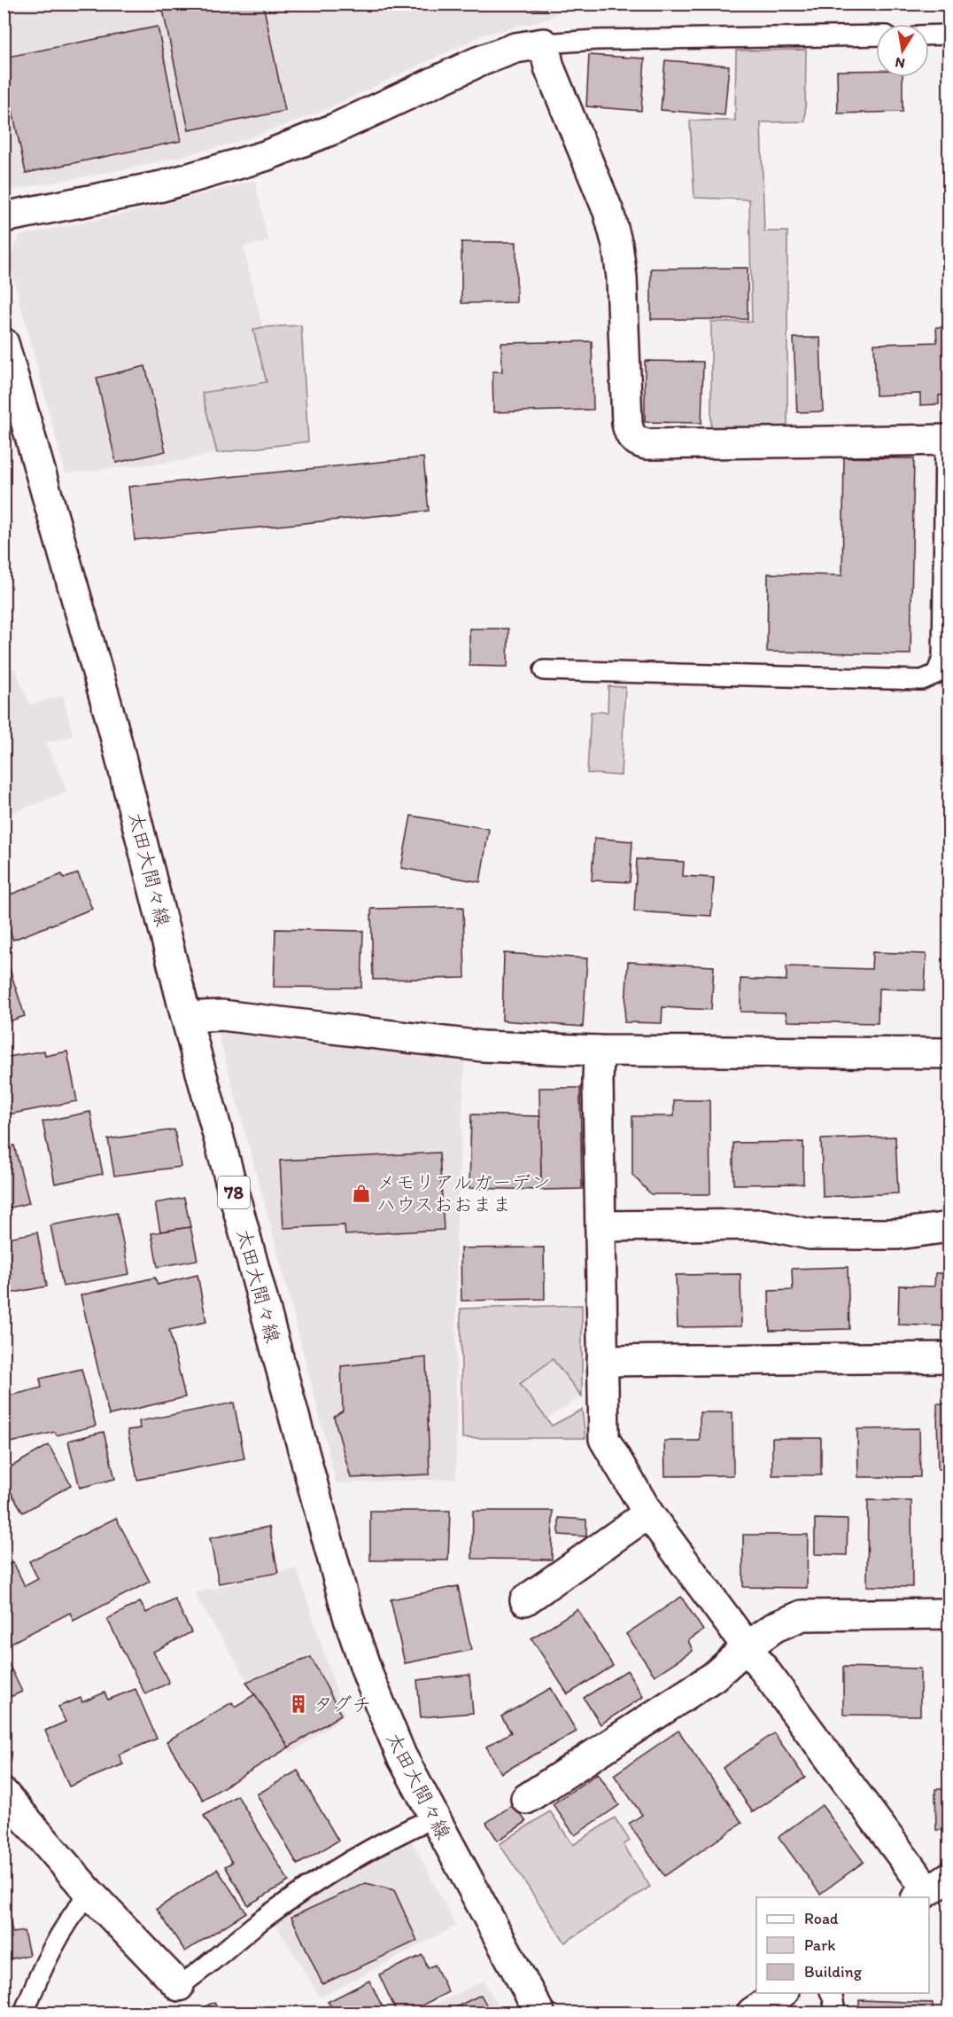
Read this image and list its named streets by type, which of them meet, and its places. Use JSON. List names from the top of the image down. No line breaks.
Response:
{"streets":{"street":["太田大間々線","78"]},"places":{"shop":["メモリアルガーデン ハウスおおまま"],"building":["タグチ"]},"legend":["Road","Park","Building"],"north":"bottom"}
